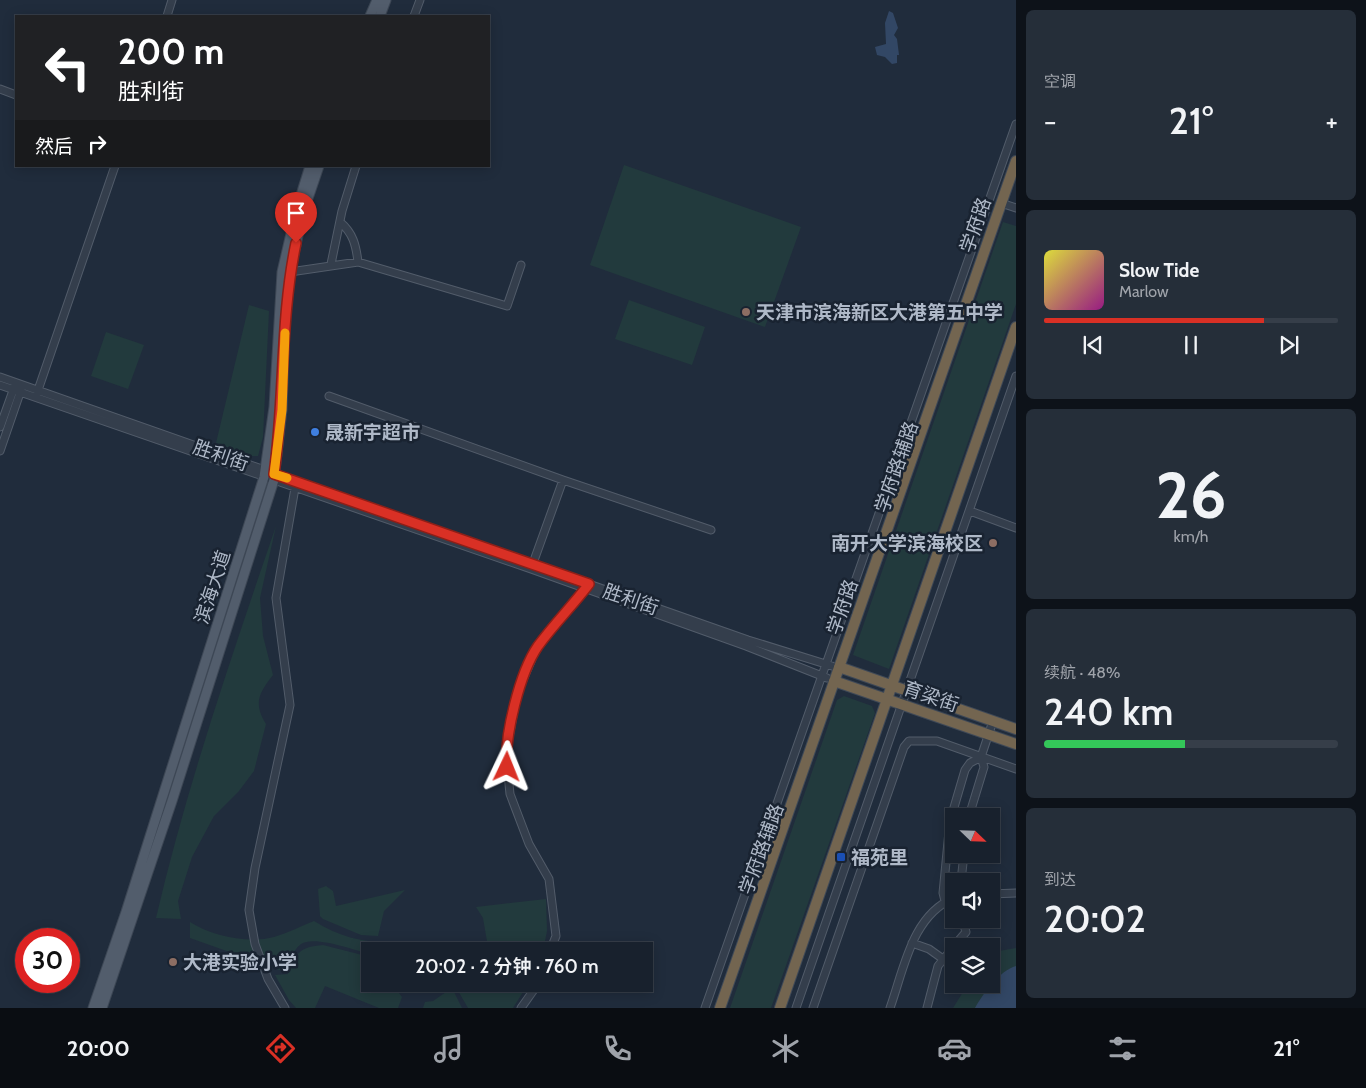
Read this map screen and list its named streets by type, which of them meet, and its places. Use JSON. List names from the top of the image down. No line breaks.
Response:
{"streets":{"highway":["学府路","育梁街"],"main road":["滨海大道"],"street":["胜利街","学府路辅路"]},"crossings":[["学府路","胜利街"],["学府路","育梁街"],["胜利街","学府路辅路"],["胜利街","滨海大道"],["胜利街","育梁街"]],"places":{"other":["天津市滨海新区大港第五中学","晟新宇超市","南开大学滨海校区","大港实验小学"],"transit":["福苑里"]},"north":"bottom right","page":{"tile":["空调",["26","km/h"],["续航 · 48%","240 km"],["到达","20:02"]],"turn":["200 m","胜利街"],"heat":["−","21°","+"],"then":"然后","song":["Slow Tide","Marlow"],"limit":"30","trip":"20:02 · 2 分钟 · 760 m","tabs":["20:00","21°"]}}
